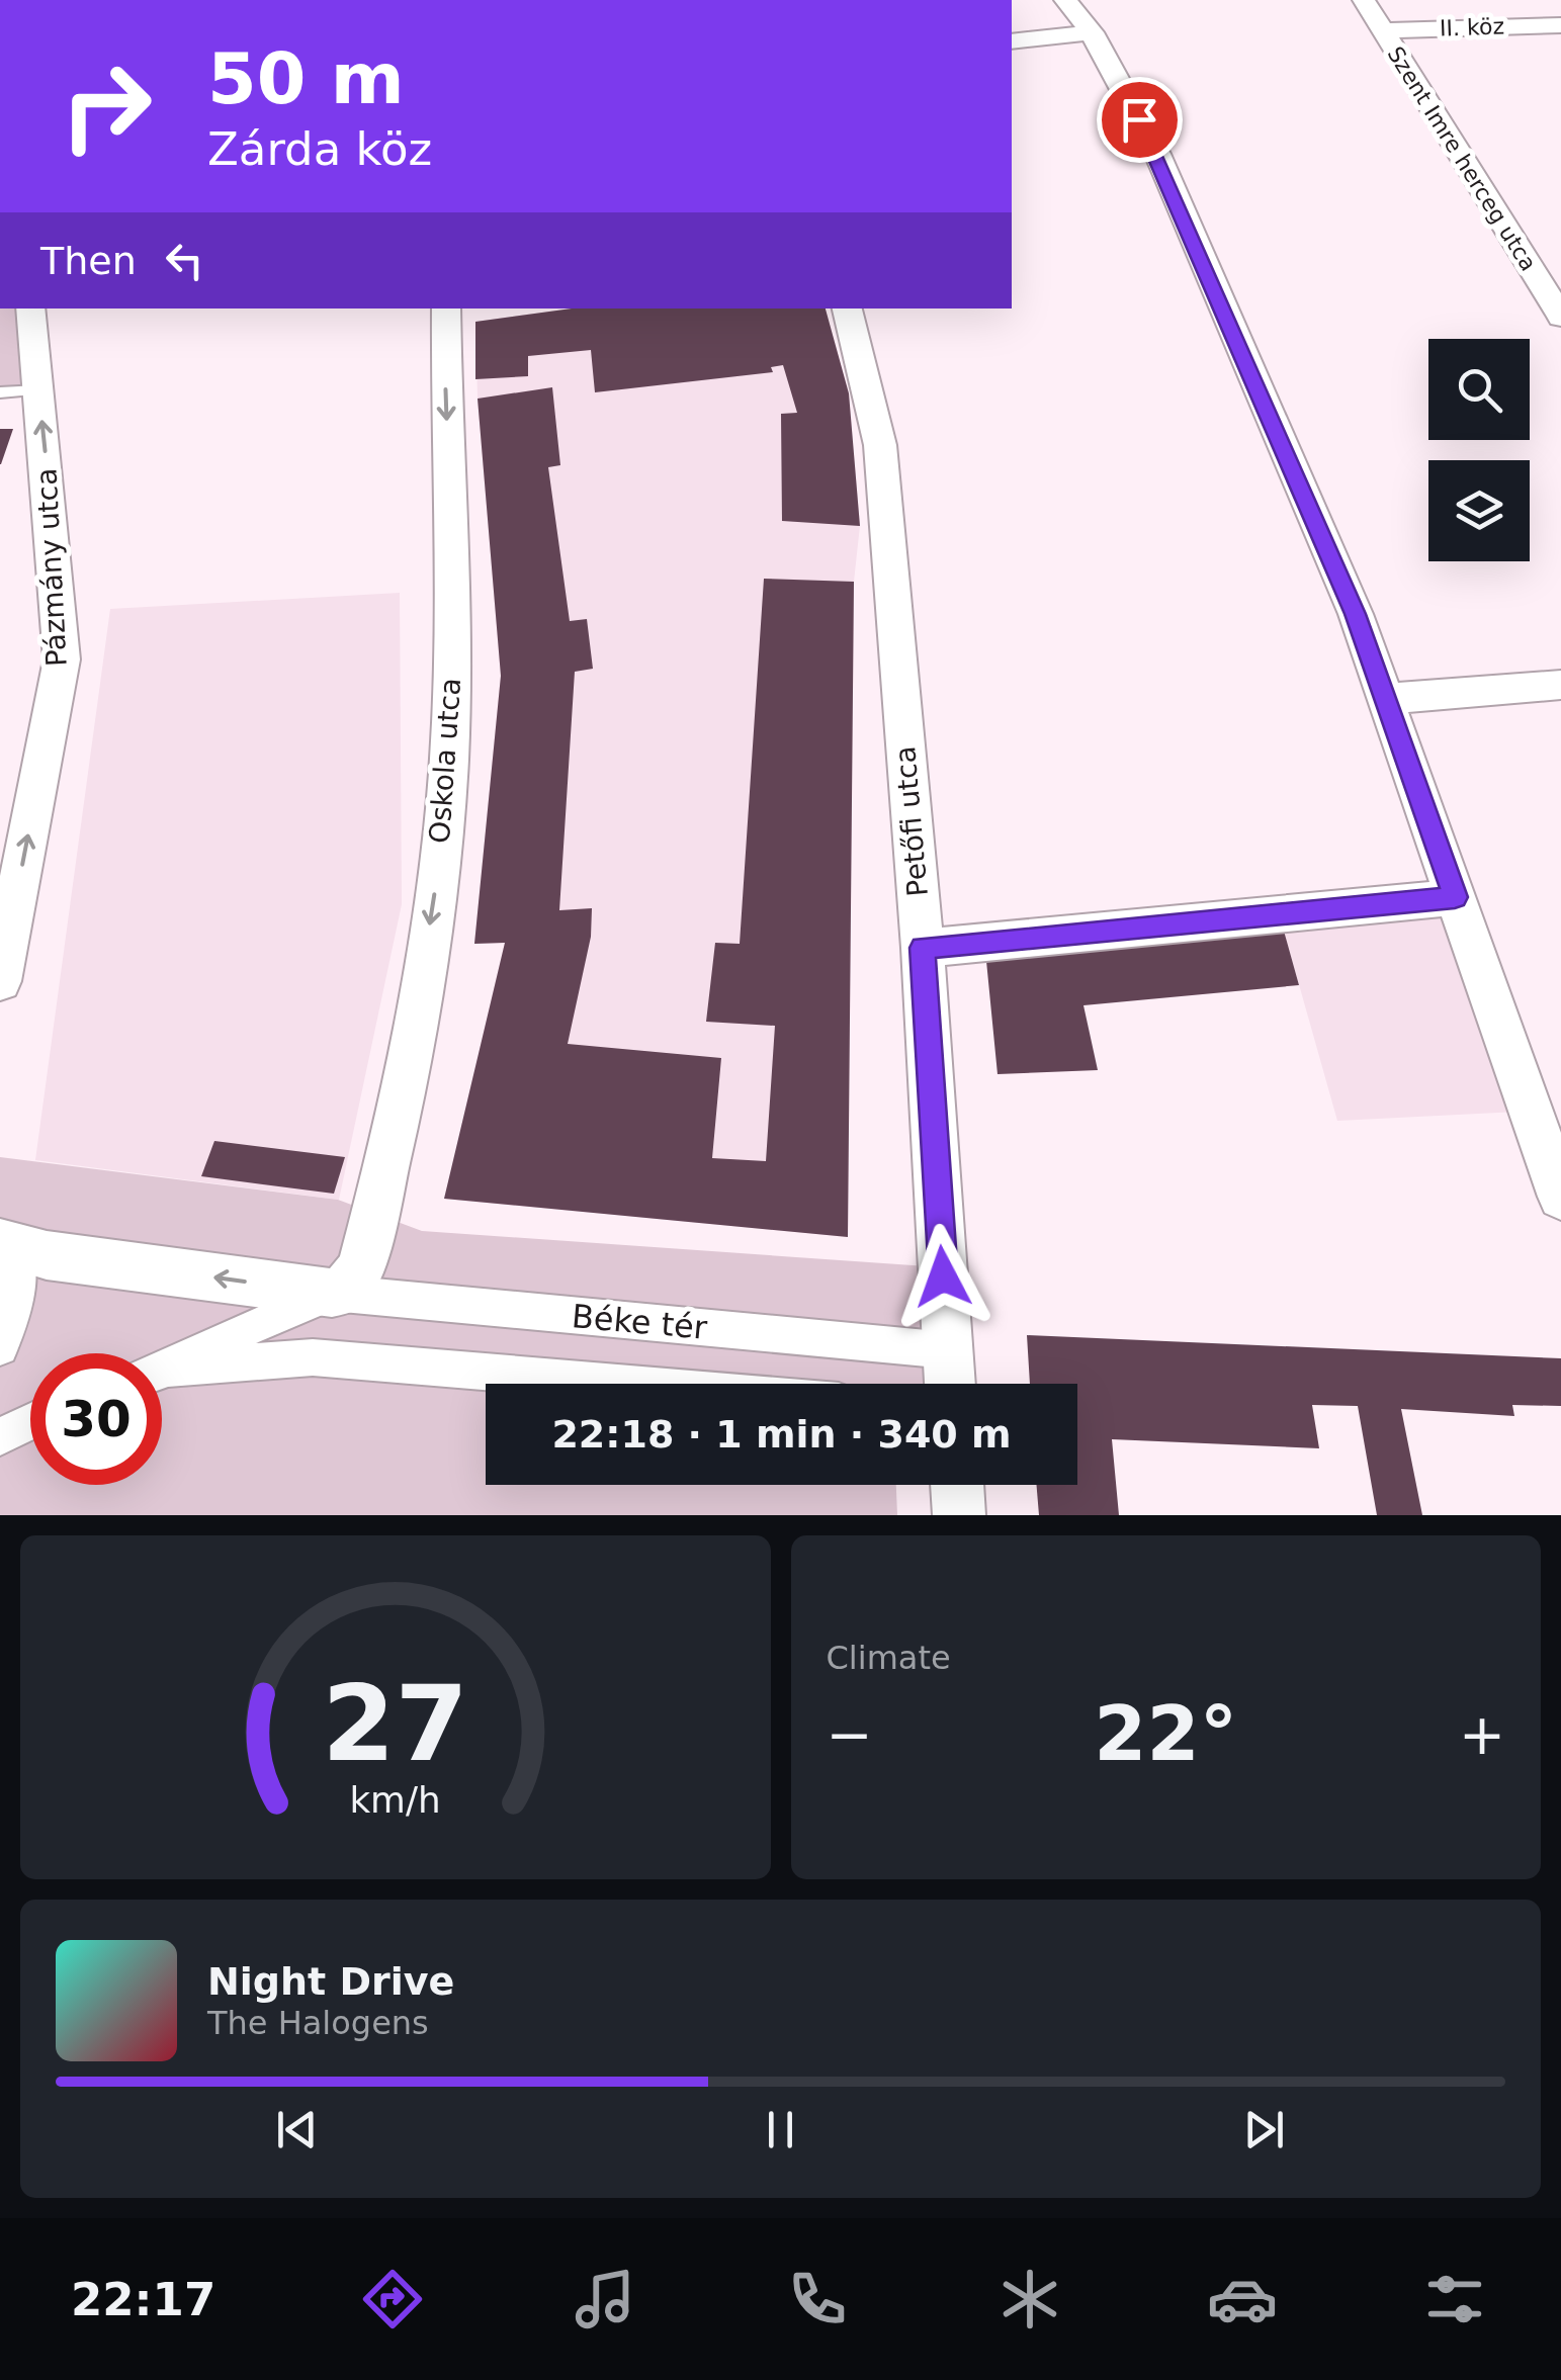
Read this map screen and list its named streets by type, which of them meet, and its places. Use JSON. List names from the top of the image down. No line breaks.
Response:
{"streets":{"street":["II. köz","Szent Imre herceg utca","Pázmány utca","Oskola utca","Petőfi utca","Béke tér"]},"crossings":[["II. köz","Szent Imre herceg utca"],["Oskola utca","Béke tér"],["Petőfi utca","Béke tér"]],"one_way":["Pázmány utca","Oskola utca"],"page":{"turn":["50 m","Zárda köz"],"then":"Then","limit":"30","trip":"22:18 · 1 min · 340 m","tile":"Climate","heat":["−","22°","+"],"song":["Night Drive","The Halogens"],"tabs":"22:17","gauge":["27","km/h"]}}
